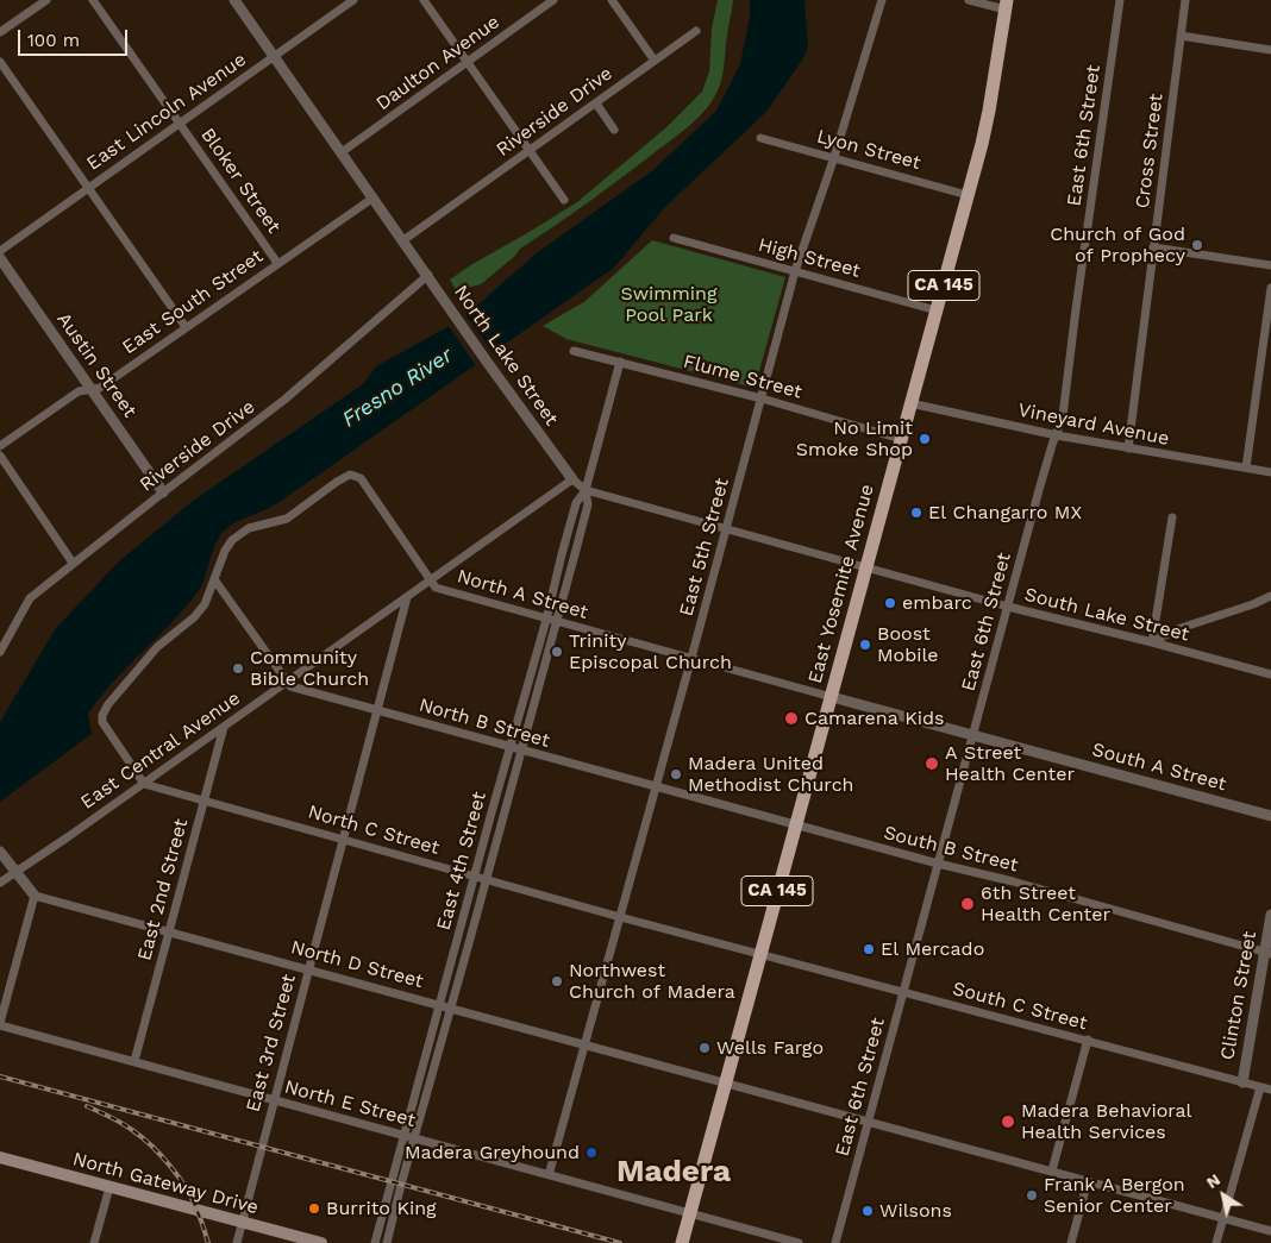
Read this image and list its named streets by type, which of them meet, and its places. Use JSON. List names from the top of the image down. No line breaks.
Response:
{"streets":{"main road":["CA 145","East Yosemite Avenue","North Gateway Drive"],"street":["Daulton Avenue","East Lincoln Avenue","Riverside Drive","East 6th Street","Lyon Street","Cross Street","Bloker Street","High Street","East South Street","North Lake Street","Austin Street","Flume Street","Vineyard Avenue","East 5th Street","North A Street","South Lake Street","North B Street","East Central Avenue","South A Street","North C Street","South B Street","East 4th Street","East 2nd Street","North D Street","Clinton Street","South C Street","East 3rd Street","North E Street"]},"crossings":[["Daulton Avenue","North Lake Street"],["East Lincoln Avenue","Bloker Street"],["East Lincoln Avenue","North Lake Street"],["Riverside Drive","North Lake Street"],["Riverside Drive","Austin Street"],["East 6th Street","Vineyard Avenue"],["East 6th Street","South Lake Street"],["East 6th Street","South A Street"],["East 6th Street","South B Street"],["East 6th Street","North D Street"],["East 6th Street","South C Street"],["Lyon Street","East 5th Street"],["Lyon Street","East Yosemite Avenue"],["Cross Street","Vineyard Avenue"],["Bloker Street","East South Street"],["High Street","East 5th Street"],["High Street","East Yosemite Avenue"],["East South Street","North Lake Street"],["East South Street","Austin Street"],["North Lake Street","East 5th Street"],["North Lake Street","East Yosemite Avenue"],["North Lake Street","South Lake Street"],["North Lake Street","East Central Avenue"],["North Lake Street","East 4th Street"],["Flume Street","East 5th Street"],["Flume Street","East Yosemite Avenue"],["Flume Street","East 4th Street"],["Vineyard Avenue","East Yosemite Avenue"],["East 5th Street","North A Street"],["East 5th Street","North B Street"],["East 5th Street","North C Street"],["East 5th Street","North D Street"],["East 5th Street","North E Street"],["East Yosemite Avenue","North A Street"],["East Yosemite Avenue","South Lake Street"],["East Yosemite Avenue","North B Street"],["East Yosemite Avenue","South A Street"],["East Yosemite Avenue","North C Street"],["East Yosemite Avenue","South B Street"],["East Yosemite Avenue","North D Street"],["East Yosemite Avenue","South C Street"],["East Yosemite Avenue","North E Street"],["North A Street","East Central Avenue"],["North A Street","South A Street"],["North A Street","East 4th Street"],["North B Street","East Central Avenue"],["North B Street","South B Street"],["North B Street","East 4th Street"],["North B Street","East 3rd Street"],["East Central Avenue","North C Street"],["East Central Avenue","East 2nd Street"],["East Central Avenue","East 3rd Street"],["North C Street","East 4th Street"],["North C Street","East 2nd Street"],["North C Street","South C Street"],["North C Street","East 3rd Street"],["South B Street","Clinton Street"],["East 4th Street","North D Street"],["East 4th Street","North E Street"],["East 2nd Street","North D Street"],["East 2nd Street","North E Street"],["North D Street","East 3rd Street"],["Clinton Street","South C Street"],["East 3rd Street","North E Street"],["East 3rd Street","North Gateway Drive"]],"districts":["Madera"],"water":["Fresno River"],"parks":["Swimming Pool Park"],"places":["Church of God of Prophecy","No Limit Smoke Shop","El Changarro MX","embarc","Boost Mobile","Trinity Episcopal Church","Community Bible Church","Camarena Kids","A Street Health Center","Madera United Methodist Church","6th Street Health Center","El Mercado","Northwest Church of Madera","Wells Fargo","Madera Behavioral Health Services","Madera Greyhound","Frank A Bergon Senior Center","Burrito King","Wilsons"],"scale_bar":"100 m","north":"top left"}
